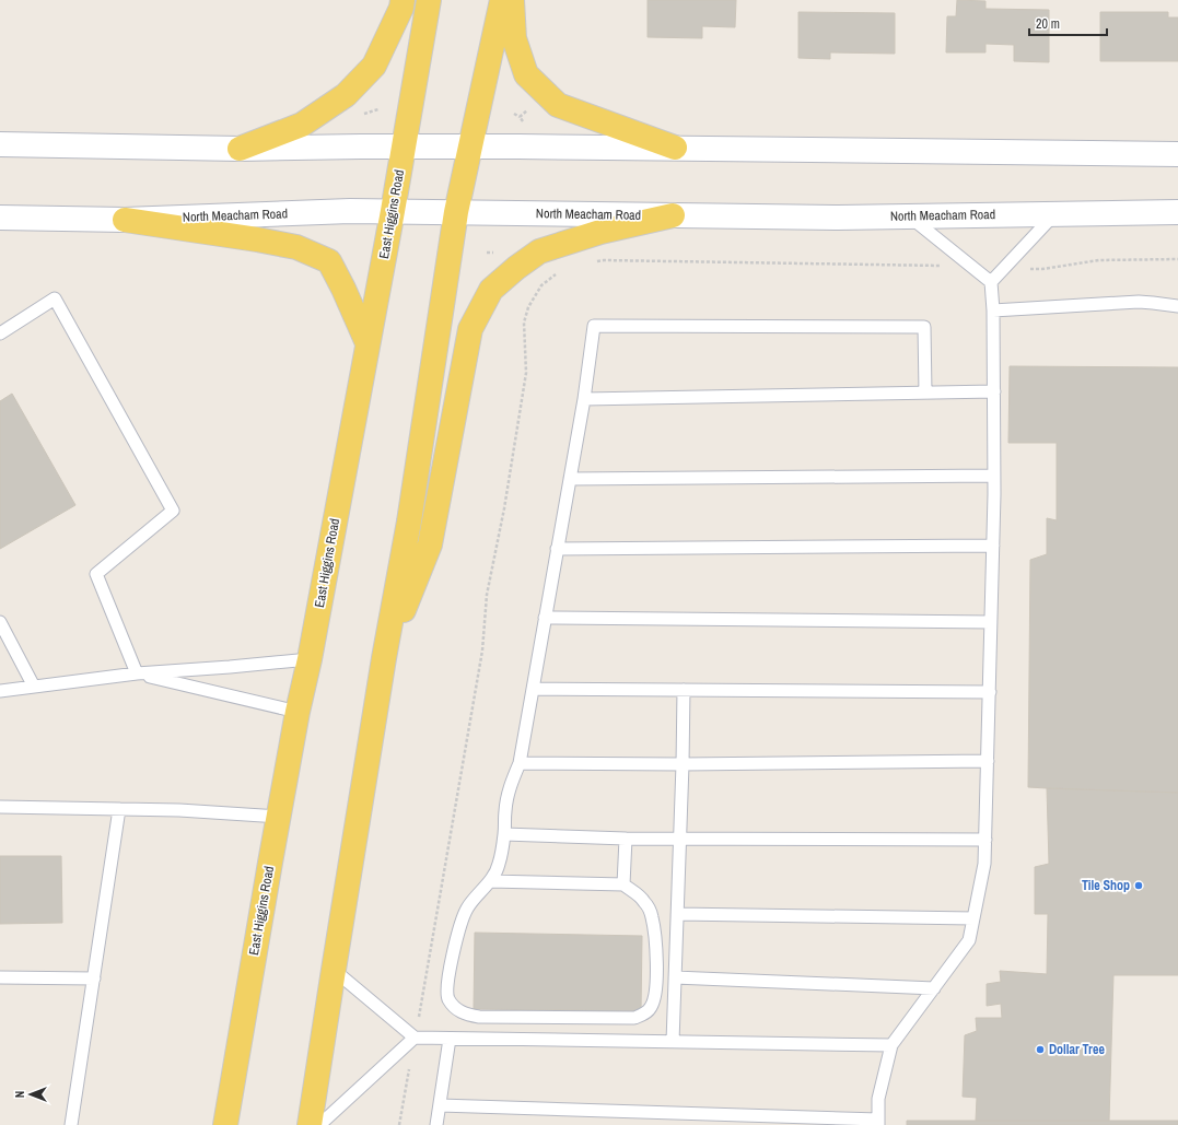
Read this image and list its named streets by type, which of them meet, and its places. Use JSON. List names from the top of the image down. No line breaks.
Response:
{"streets":{"main road":["East Higgins Road","North Meacham Road"]},"crossings":[["East Higgins Road","North Meacham Road"]],"places":["Tile Shop","Dollar Tree"],"scale_bar":"20 m","north":"left"}
